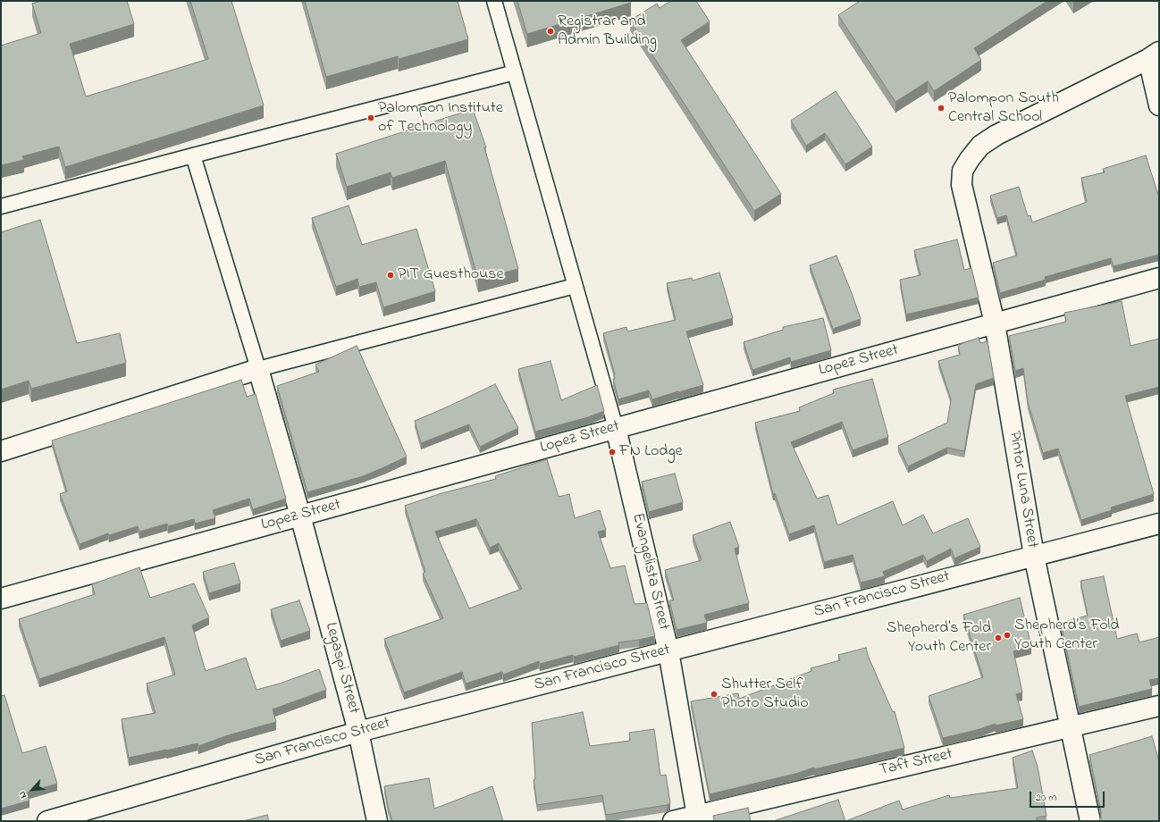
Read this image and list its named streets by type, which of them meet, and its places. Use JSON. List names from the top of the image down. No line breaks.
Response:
{"streets":{"street":["Lopez Street","Pintor Luna Street","Evangelista Street","San Francisco Street","Legaspi Street","Taft Street"]},"crossings":[["Lopez Street","Pintor Luna Street"],["Lopez Street","Evangelista Street"],["Lopez Street","Legaspi Street"],["Pintor Luna Street","San Francisco Street"],["Pintor Luna Street","Taft Street"],["Evangelista Street","San Francisco Street"],["Evangelista Street","Taft Street"],["San Francisco Street","Legaspi Street"]],"places":["Registrar and Admin Building","Palompon South Central School","Palompon Institute of Technology","PIT Guesthouse","FN Lodge","Shepherd’s Fold Youth Center","Shepherd's Fold Youth Center","Shutter Self Photo Studio"],"scale_bar":"20 m","north":"bottom left"}
